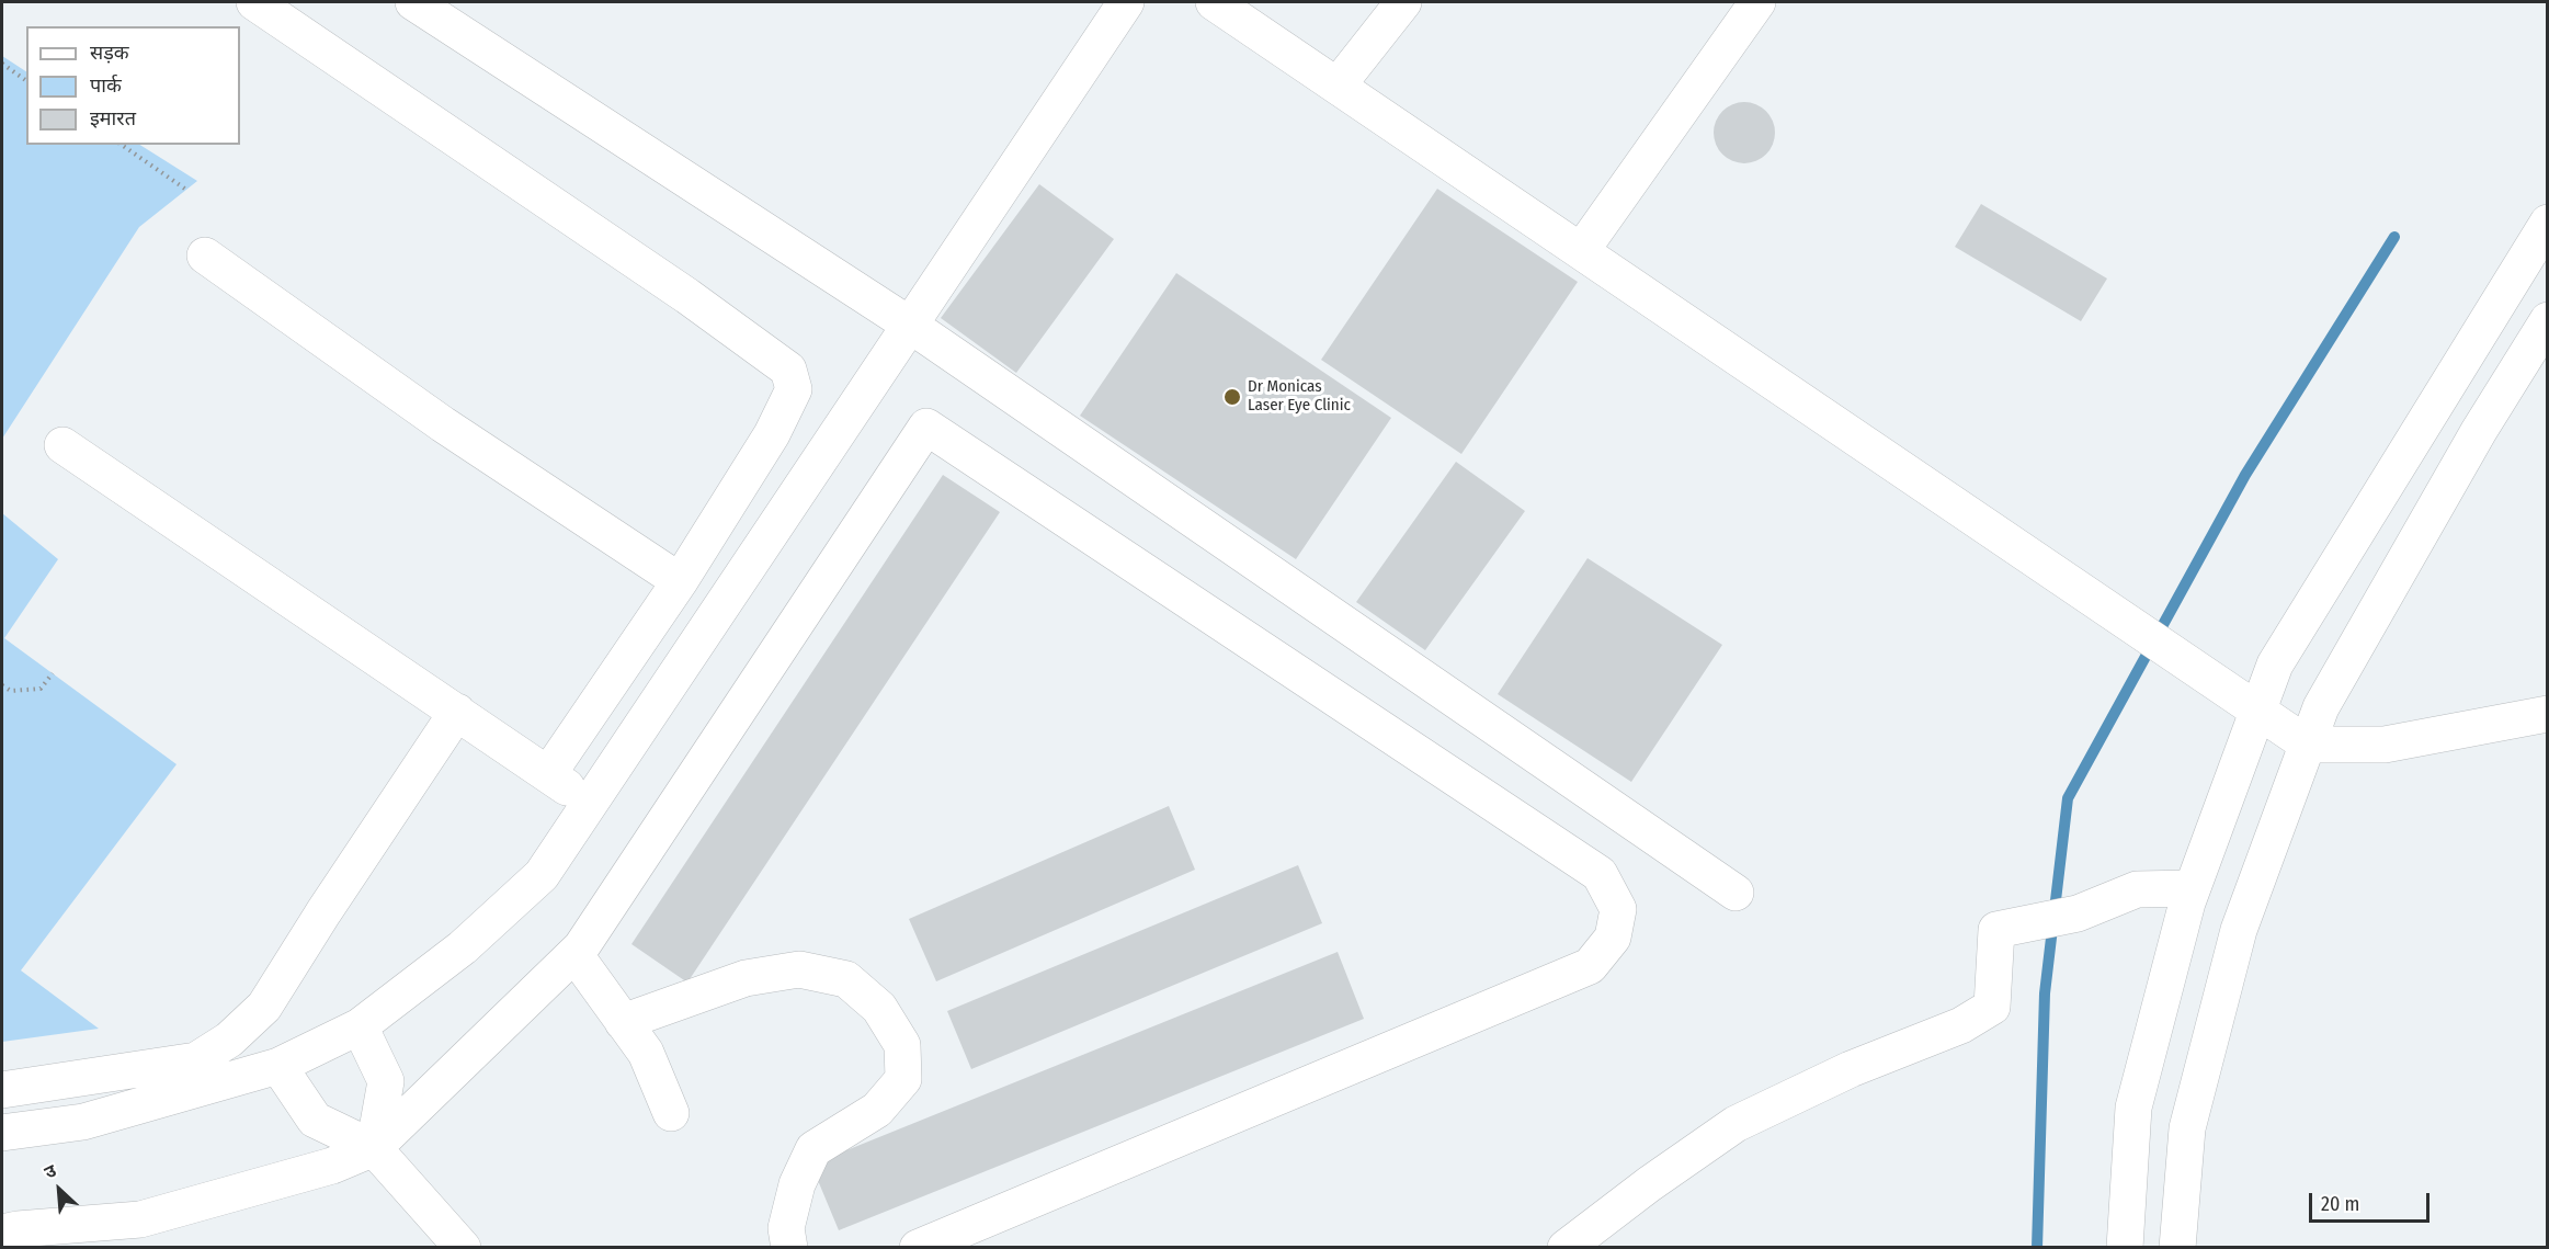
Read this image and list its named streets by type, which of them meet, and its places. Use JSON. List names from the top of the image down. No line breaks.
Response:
{"places":["Dr Monicas Laser Eye Clinic"],"legend":["सड़क","पार्क","इमारत"],"scale_bar":"20 m","north":"top left"}
